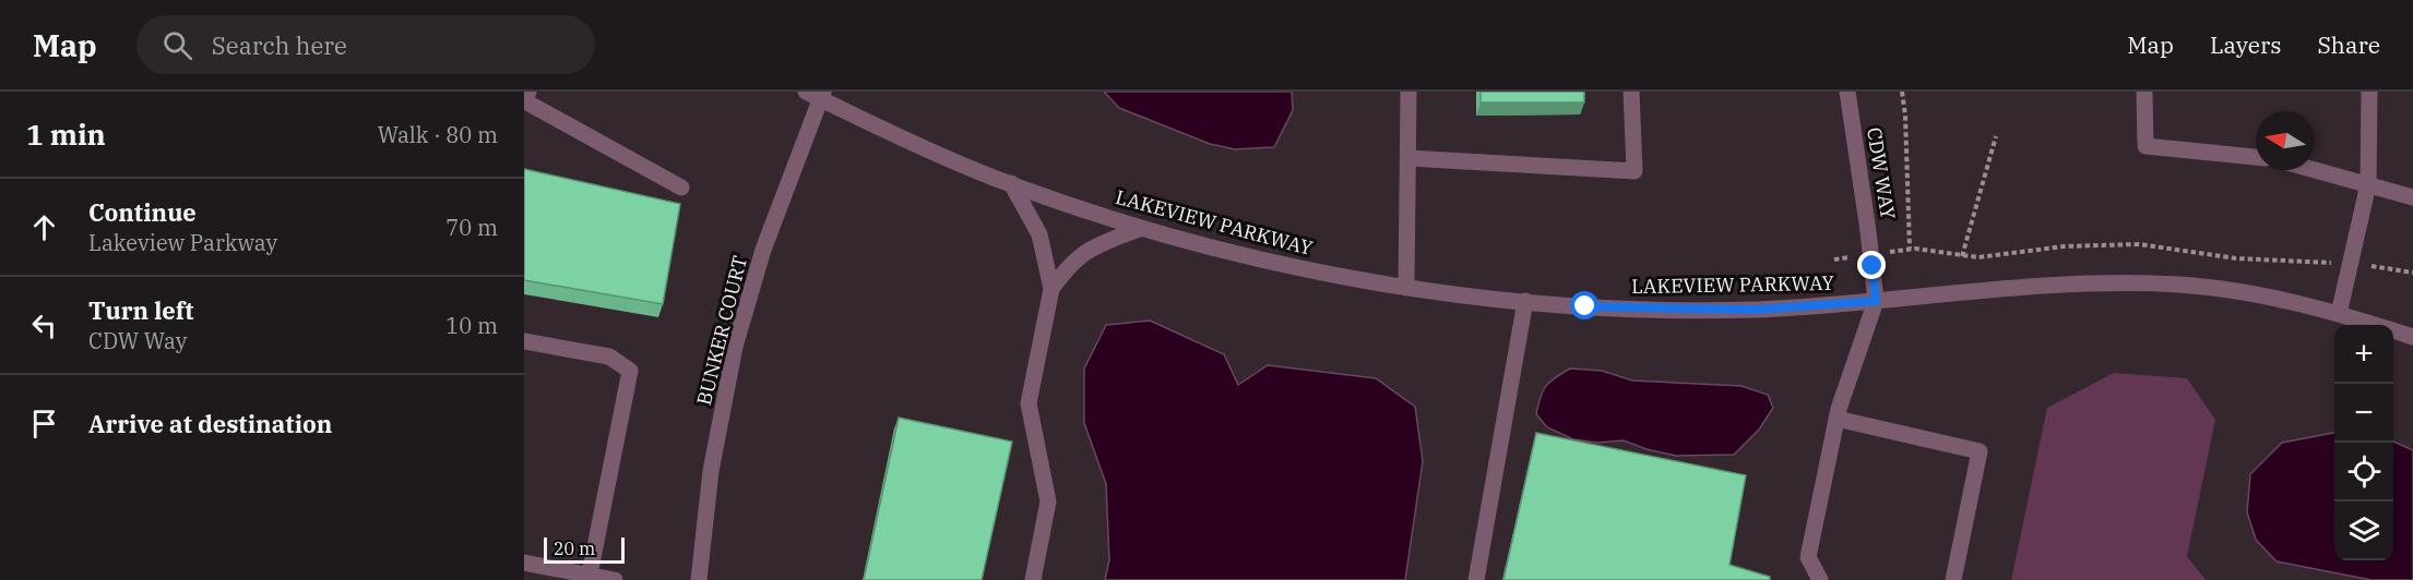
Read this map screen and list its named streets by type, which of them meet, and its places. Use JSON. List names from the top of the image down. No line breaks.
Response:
{"streets":{"street":["CDW WAY","LAKEVIEW PARKWAY","BUNKER COURT"]},"crossings":[["CDW WAY","LAKEVIEW PARKWAY"],["LAKEVIEW PARKWAY","BUNKER COURT"]],"scale_bar":"20 m","north":"left","page":{"header":"Map","search":"Search here","nav":["Map","Layers","Share"],"heading":["1 min","Walk · 80 m"],"list":[["Continue","Lakeview Parkway","70 m"],["Turn left","CDW Way","10 m"],"Arrive at destination"],"map_buttons":["+","−"],"scale":"20 m"}}
